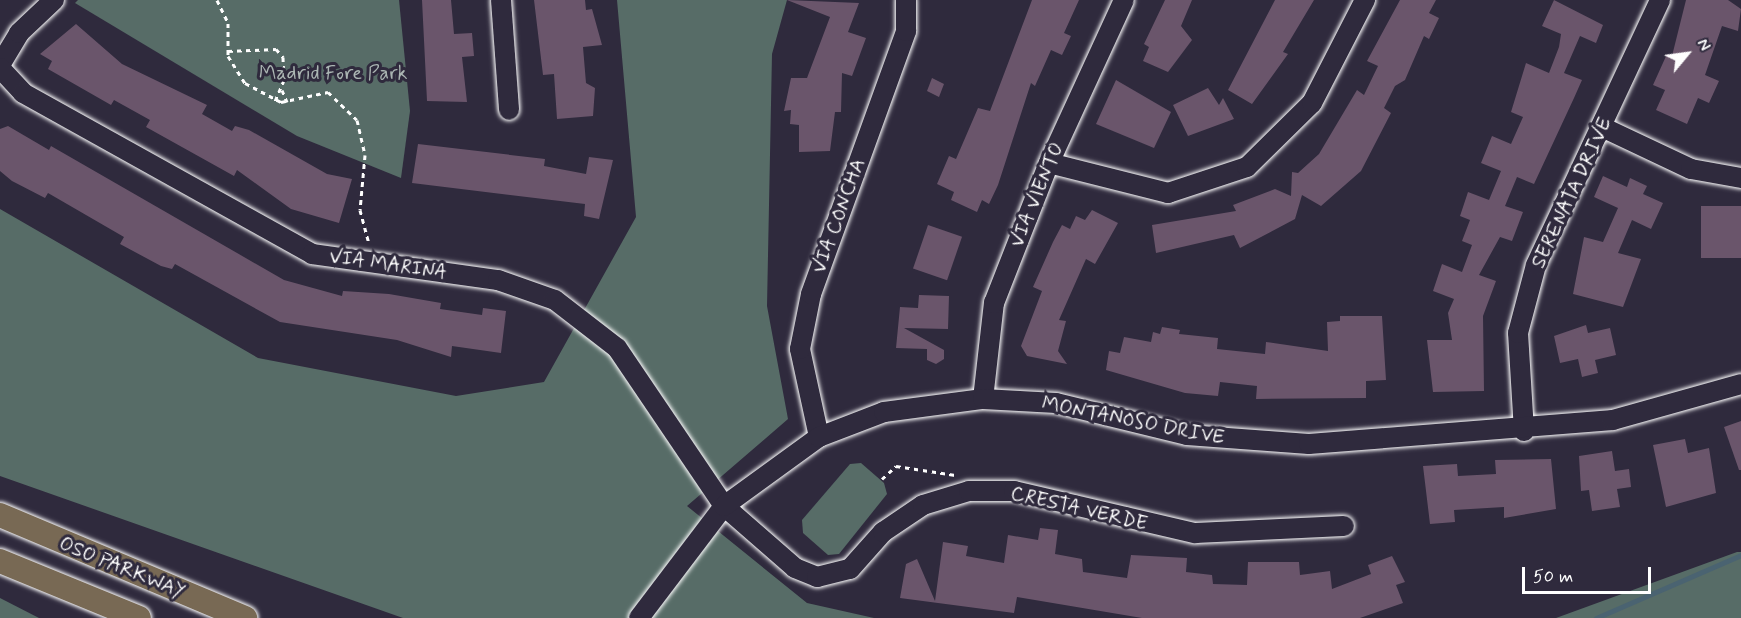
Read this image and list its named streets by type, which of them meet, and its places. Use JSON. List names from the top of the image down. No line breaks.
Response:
{"streets":{"main road":["OSO PARKWAY"],"street":["SERENATA DRIVE","VIA VIENTO","VIA CONCHA","VIA MARINA","MONTANOSO DRIVE","CRESTA VERDE"]},"crossings":[["SERENATA DRIVE","MONTANOSO DRIVE"],["VIA VIENTO","MONTANOSO DRIVE"],["VIA CONCHA","MONTANOSO DRIVE"],["VIA MARINA","MONTANOSO DRIVE"],["VIA MARINA","CRESTA VERDE"],["MONTANOSO DRIVE","CRESTA VERDE"]],"parks":["Madrid Fore Park"],"scale_bar":"50 m","north":"top right"}
